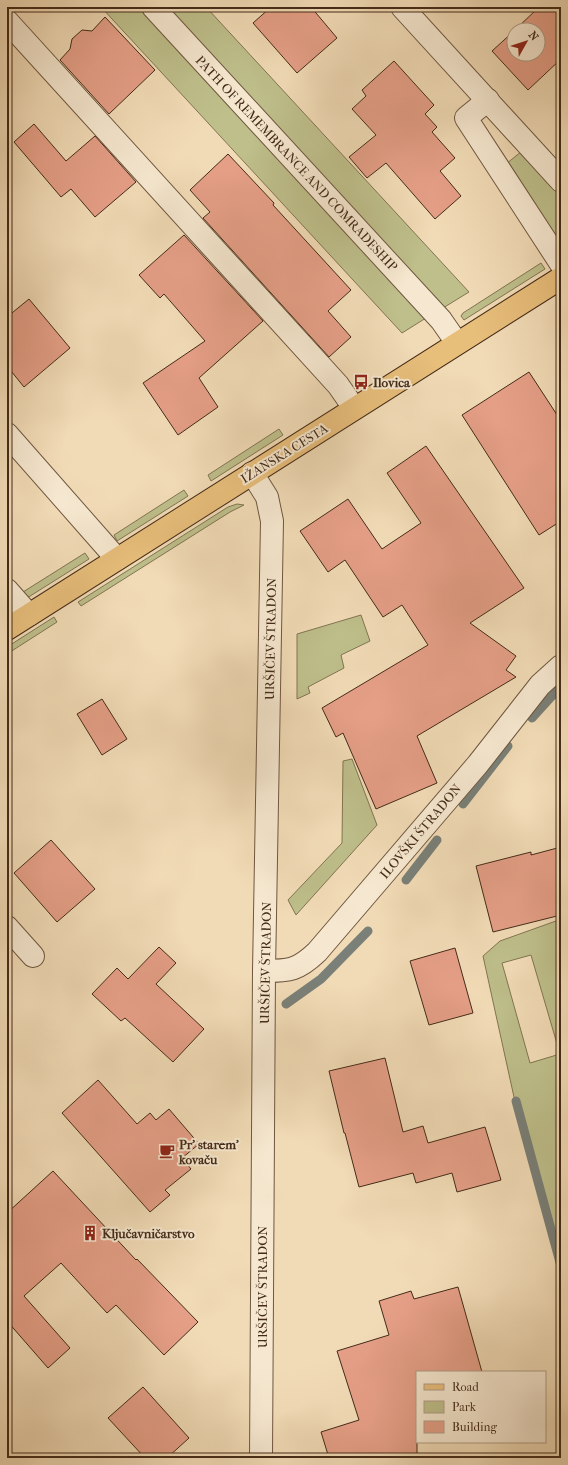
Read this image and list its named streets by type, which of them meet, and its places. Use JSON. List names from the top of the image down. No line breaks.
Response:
{"streets":{"main road":["IŽANSKA CESTA"],"street":["URŠIČEV ŠTRADON","ILOVŠKI ŠTRADON"]},"crossings":[["IŽANSKA CESTA","URŠIČEV ŠTRADON"],["URŠIČEV ŠTRADON","ILOVŠKI ŠTRADON"]],"places":{"bus stop":["Ilovica"],"cafe":["Pr' starem' kovaču"],"building":["Ključavničarstvo"]},"legend":["Road","Park","Building"],"north":"top right"}
